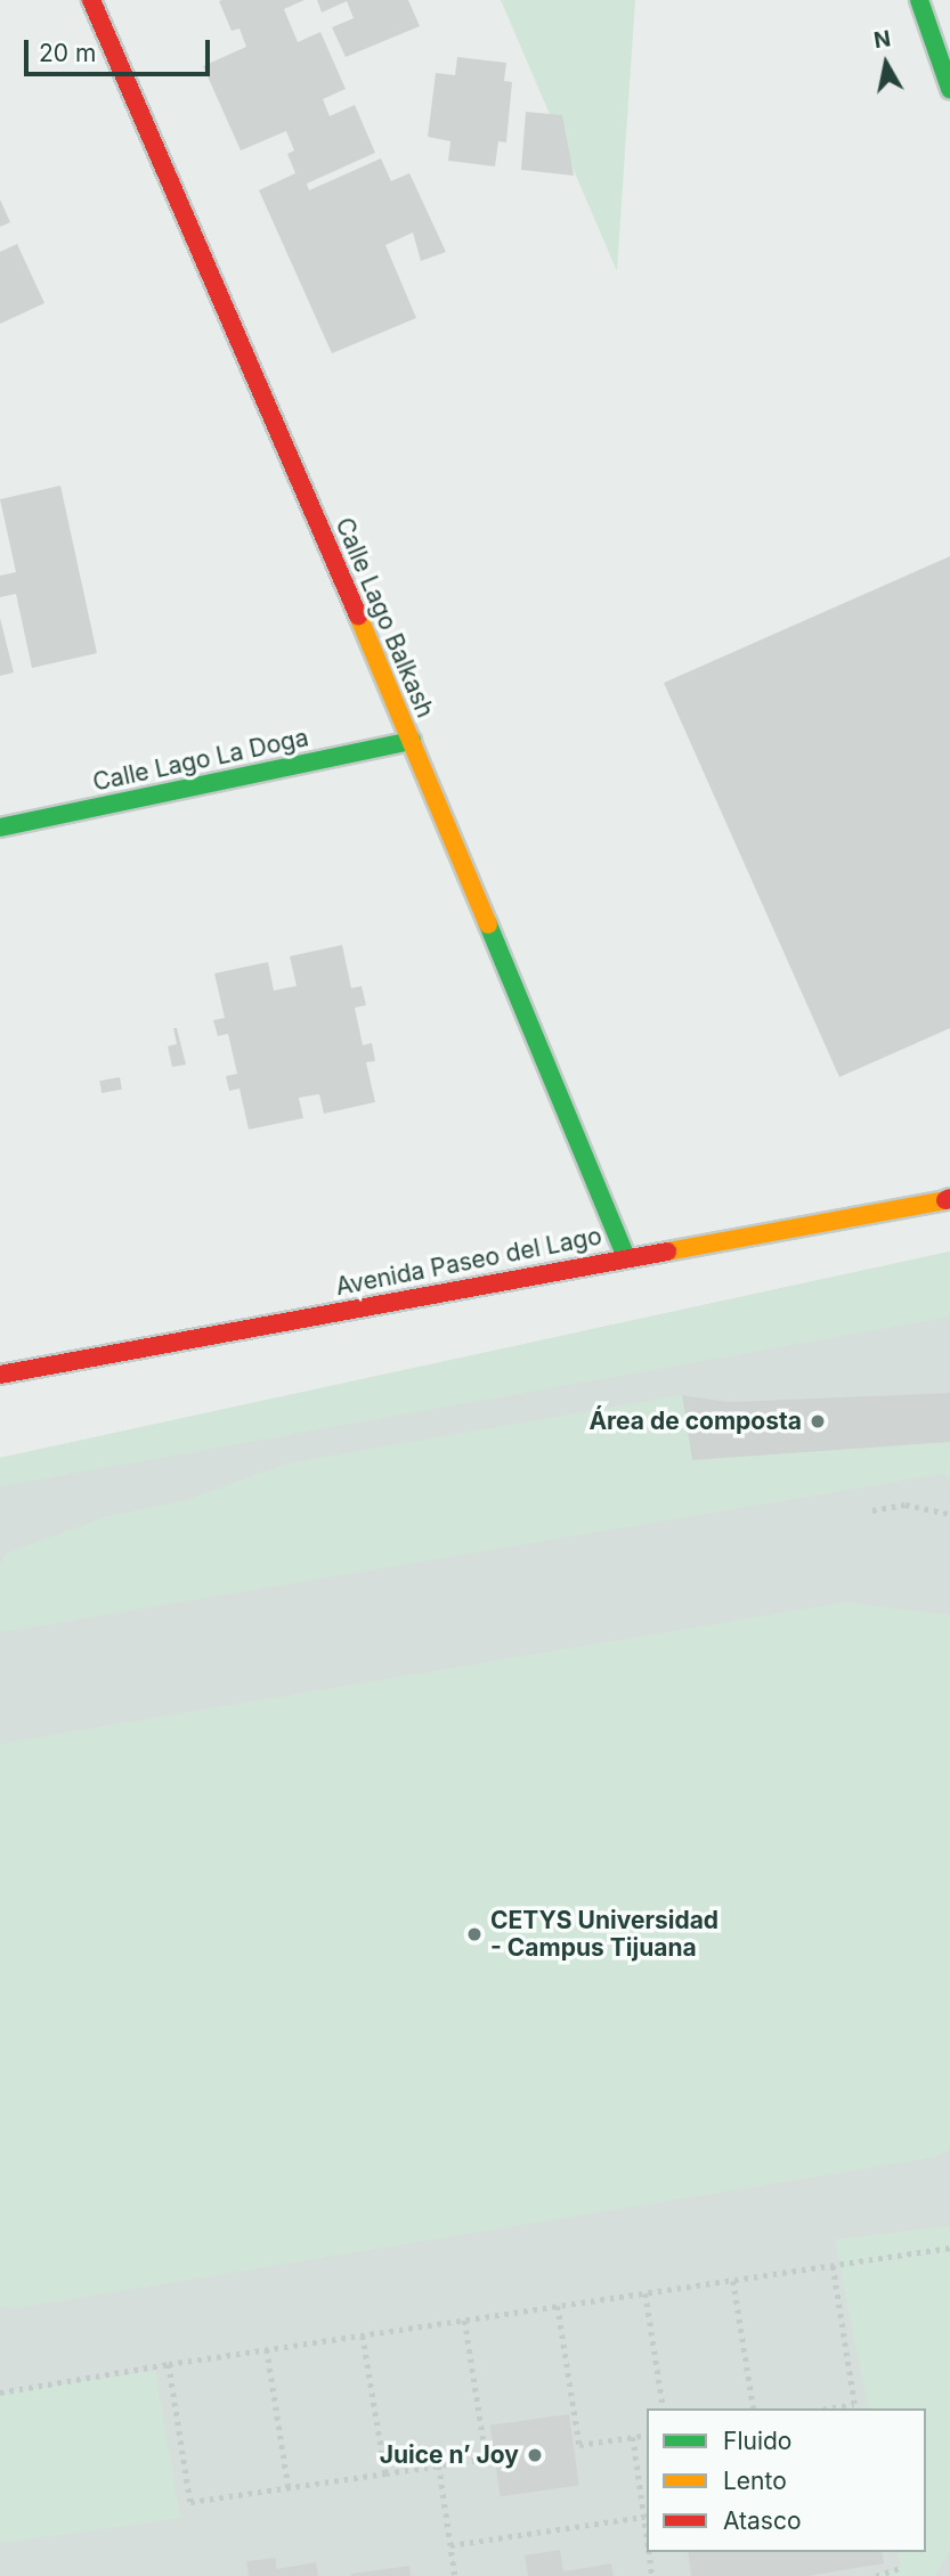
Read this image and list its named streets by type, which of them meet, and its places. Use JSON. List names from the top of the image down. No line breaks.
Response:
{"streets":{"street":["Calle Lago Balkash","Calle Lago La Doga","Avenida Paseo del Lago"]},"crossings":[["Calle Lago Balkash","Calle Lago La Doga"],["Calle Lago Balkash","Avenida Paseo del Lago"]],"places":["Área de composta","CETYS Universidad - Campus Tijuana","Juice n’ Joy"],"legend":["Fluido","Lento","Atasco"],"scale_bar":"20 m","north":"top"}
